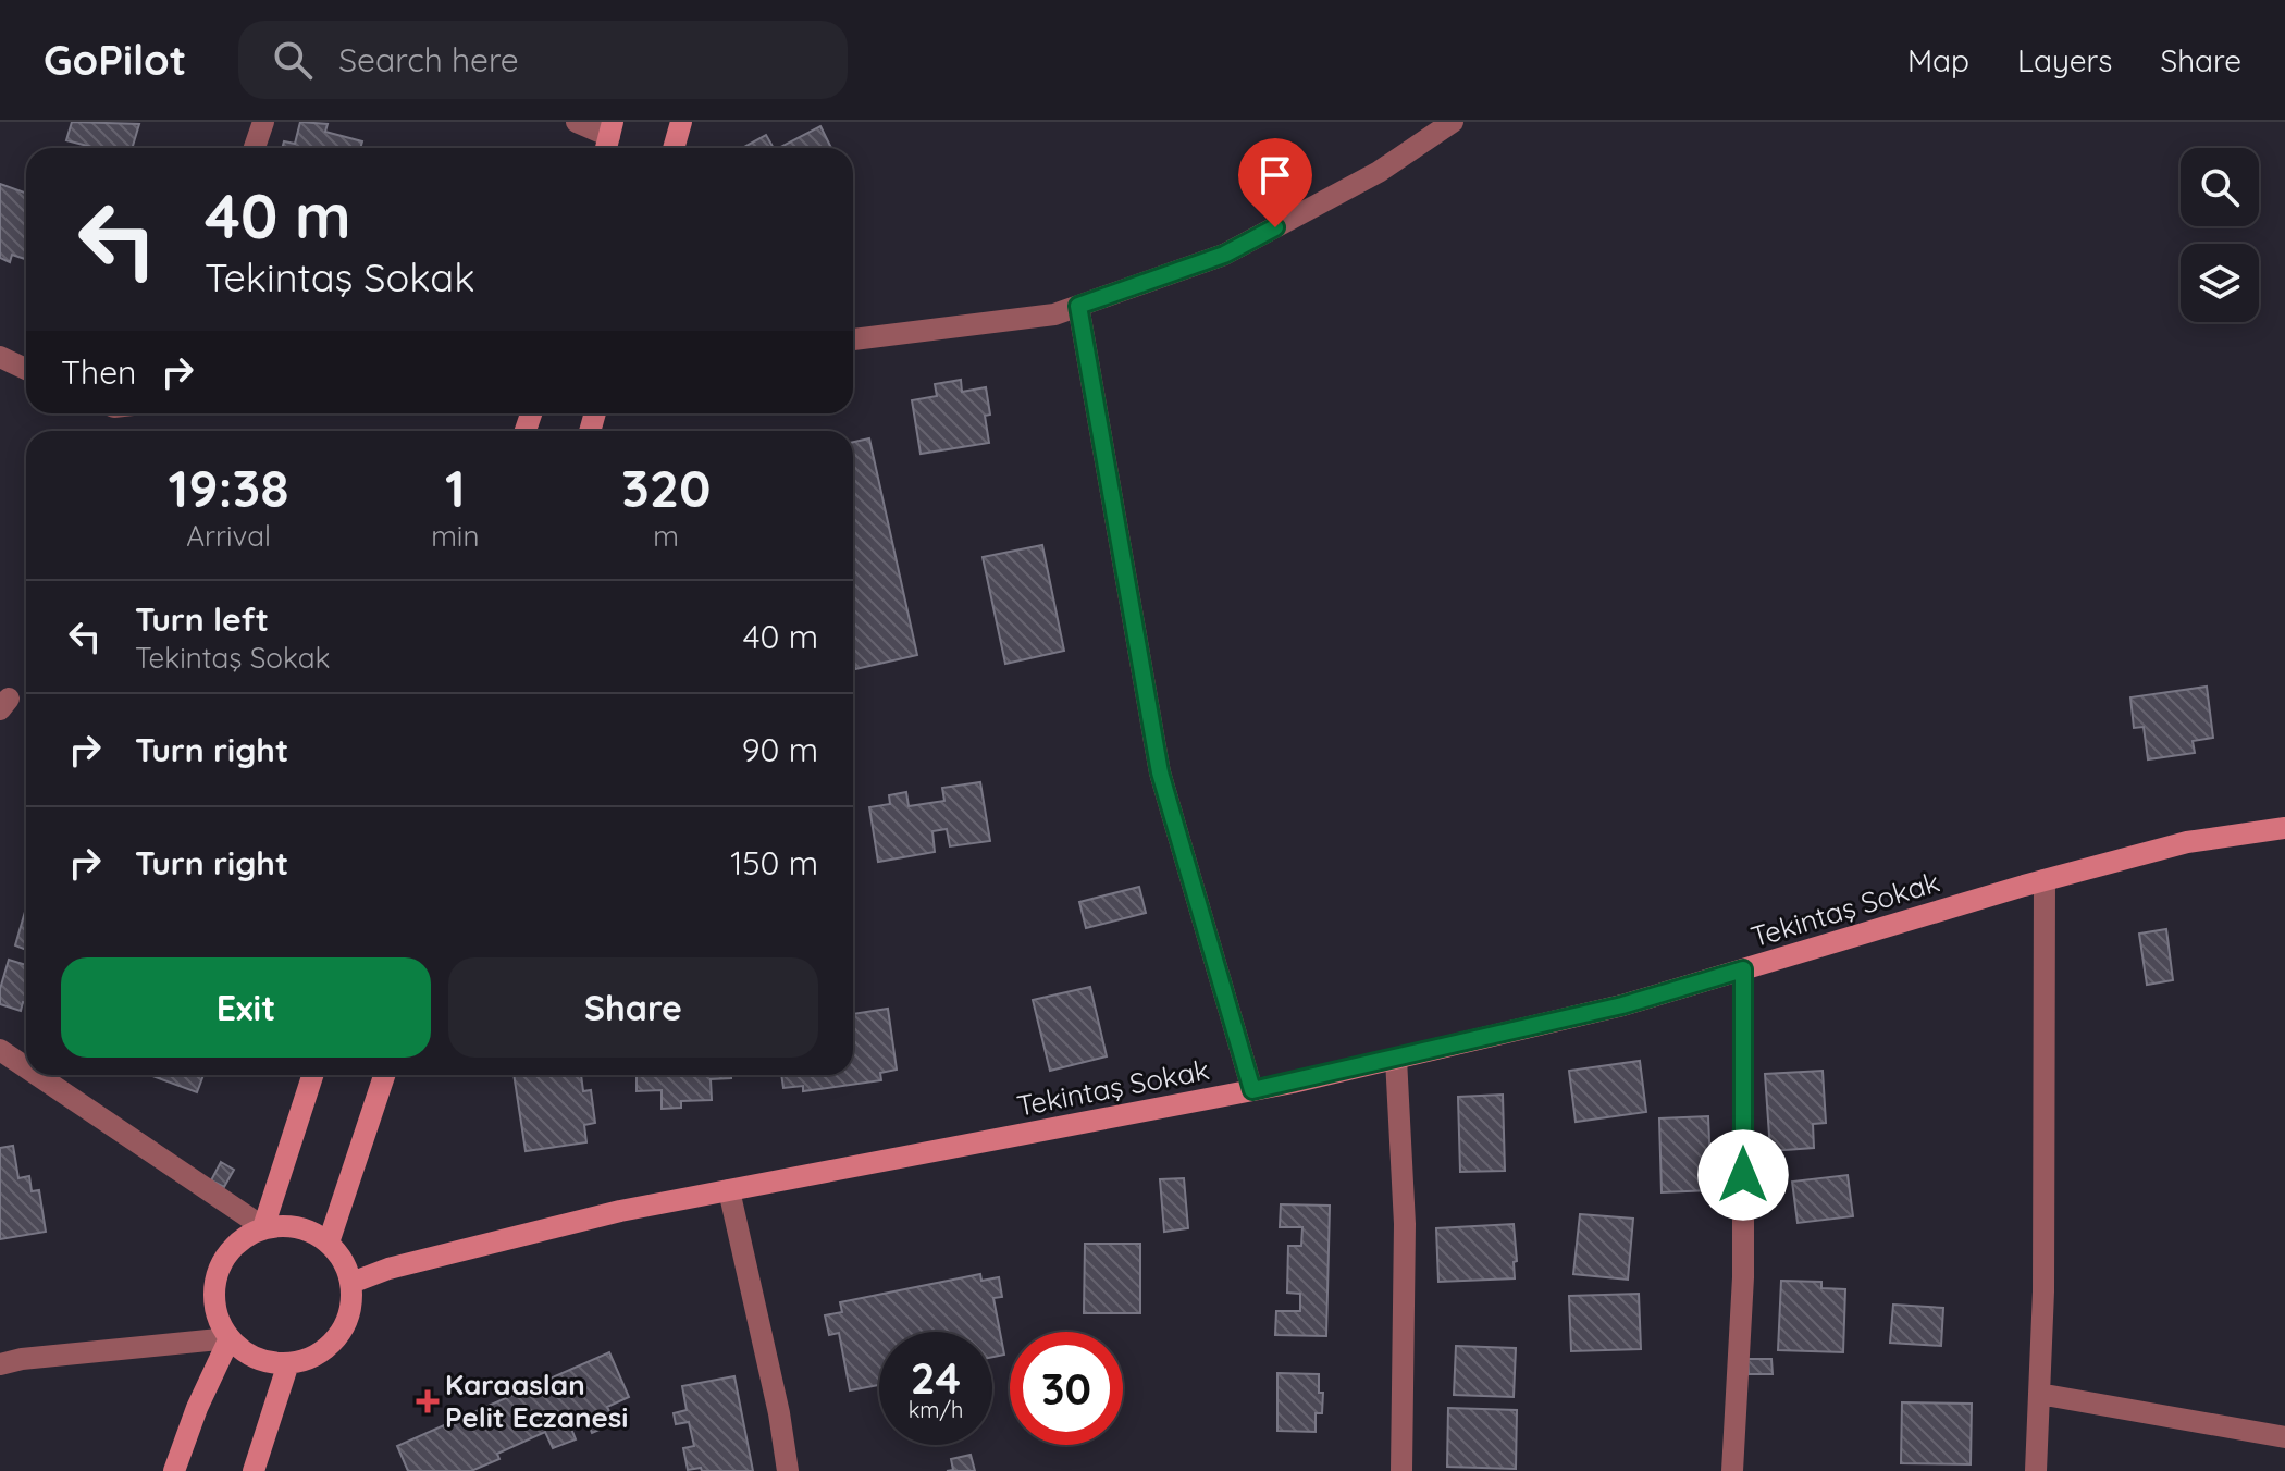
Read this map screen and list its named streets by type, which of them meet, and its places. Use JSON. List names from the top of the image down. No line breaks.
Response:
{"streets":{"street":["Tekintaş Sokak"]},"places":{"health":["Karaaslan Pelit Eczanesi"]},"page":{"header":"GoPilot","search":"Search here","nav":["Map","Layers","Share"],"turn":["40 m","Tekintaş Sokak"],"then":"Then","eta":["19:38","Arrival","1","min","320","m"],"list":[{"name":"Turn left","note":"Tekintaş Sokak","value":"40 m"},{"name":"Turn right","value":"90 m"},{"name":"Turn right","value":"150 m"}],"buttons":["Exit","Share"],"speed":"24 km/h","limit":"30"}}
